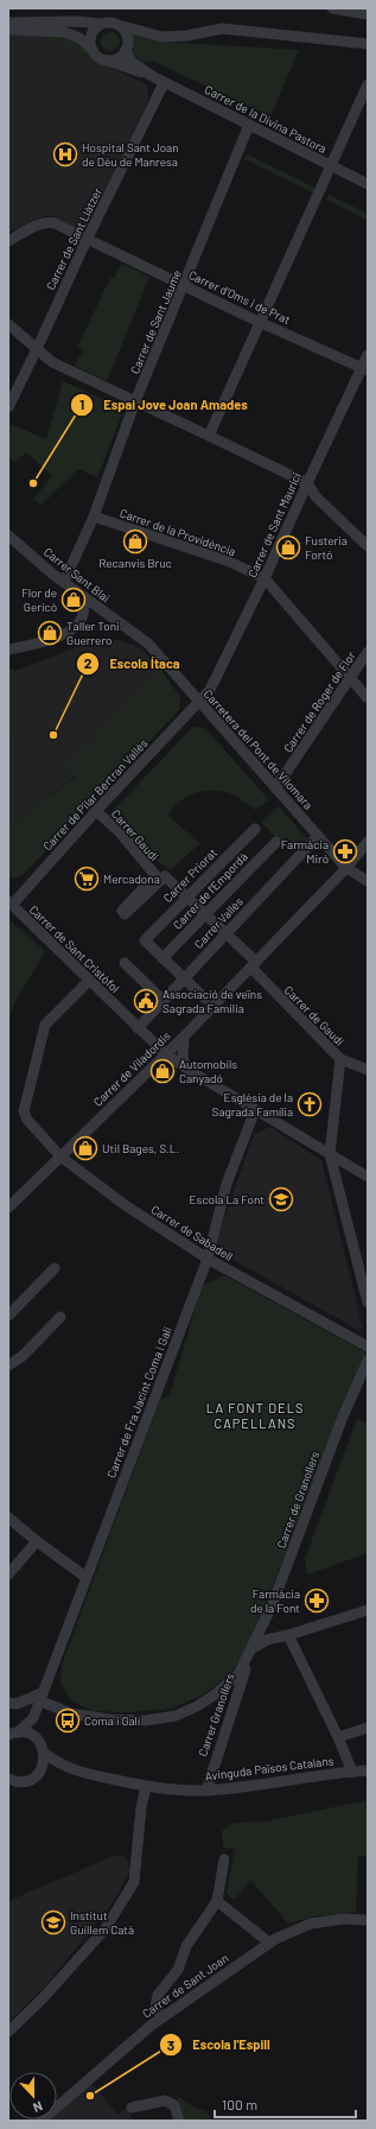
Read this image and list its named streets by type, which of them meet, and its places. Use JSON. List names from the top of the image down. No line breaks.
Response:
{"streets":{"street":["Carrer de la Divina Pastora","Carrer de Sant Llàtzer","Carrer d'Oms i de Prat","Carrer de Sant Jaume","Carrer de Sant Maurici","Carrer de la Providència","Carrer Sant Blai","Carrer de Roger de Flor","Carretera del Pont de Vilomara","Carrer de Pilar Bertran Vallès","Carrer Gaudí","Carrer Priorat","Carrer de l'Empordà","Carrer Vallès","Carrer de Sant Cristòfol","Carrer de Gaudí","Carrer de Viladordis","Carrer de Sabadell","Carrer de Fra Jacint Coma i Galí","Carrer de Granollers","Carrer Granollers","Avinguda Països Catalans","Carrer de Sant Joan"]},"crossings":[["Carrer de la Divina Pastora","Carrer de Sant Llàtzer"],["Carrer de la Divina Pastora","Carrer de Sant Jaume"],["Carrer de Sant Llàtzer","Carrer d'Oms i de Prat"],["Carrer d'Oms i de Prat","Carrer de Sant Jaume"],["Carrer d'Oms i de Prat","Carrer de Sant Maurici"],["Carrer de Sant Jaume","Carrer de la Providència"],["Carrer de Sant Jaume","Carrer Sant Blai"],["Carrer de Sant Maurici","Carrer de la Providència"],["Carrer de Sant Maurici","Carretera del Pont de Vilomara"],["Carrer de Sant Maurici","Carrer de Pilar Bertran Vallès"],["Carrer de la Providència","Carrer de Roger de Flor"],["Carrer Sant Blai","Carretera del Pont de Vilomara"],["Carrer de Roger de Flor","Carretera del Pont de Vilomara"],["Carretera del Pont de Vilomara","Carrer de Pilar Bertran Vallès"],["Carretera del Pont de Vilomara","Carrer Vallès"],["Carretera del Pont de Vilomara","Carrer de Viladordis"],["Carrer de Pilar Bertran Vallès","Carrer Gaudí"],["Carrer de Pilar Bertran Vallès","Carrer de Sant Cristòfol"],["Carrer Gaudí","Carrer de Gaudí"],["Carrer Priorat","Carrer de l'Empordà"],["Carrer Priorat","Carrer de Gaudí"],["Carrer de l'Empordà","Carrer de Gaudí"],["Carrer Vallès","Carrer de Sant Cristòfol"],["Carrer Vallès","Carrer de Gaudí"],["Carrer de Sant Cristòfol","Carrer de Viladordis"],["Carrer de Sant Cristòfol","Carrer de Sabadell"],["Carrer de Sant Cristòfol","Carrer de Fra Jacint Coma i Galí"],["Carrer de Gaudí","Carrer de Viladordis"],["Carrer de Viladordis","Carrer de Sabadell"],["Carrer de Sabadell","Carrer de Fra Jacint Coma i Galí"],["Carrer de Granollers","Carrer Granollers"],["Carrer Granollers","Avinguda Països Catalans"]],"districts":["LA FONT DELS CAPELLANS"],"places":{"hospital":["Hospital Sant Joan de Déu de Manresa"],"other":["Espai Jove Joan Amades","Escola Ítaca","Escola l'Espill"],"shop":["Recanvis Bruc","Fusteria Fortó","Flor de Gericó","Taller Toni Guerrero","Automobils Canyadó","Util Bages, S.L."],"pharmacy":["Farmàcia Miró","Farmàcia de la Font"],"supermarket":["Mercadona"],"public building":["Associació de veïns Sagrada Familia"],"church":["Església de la Sagrada Família"],"school or university":["Escola La Font","Institut Guillem Catà"],"bus stop":["Coma i Galí"]},"scale_bar":"100 m","north":"bottom"}
